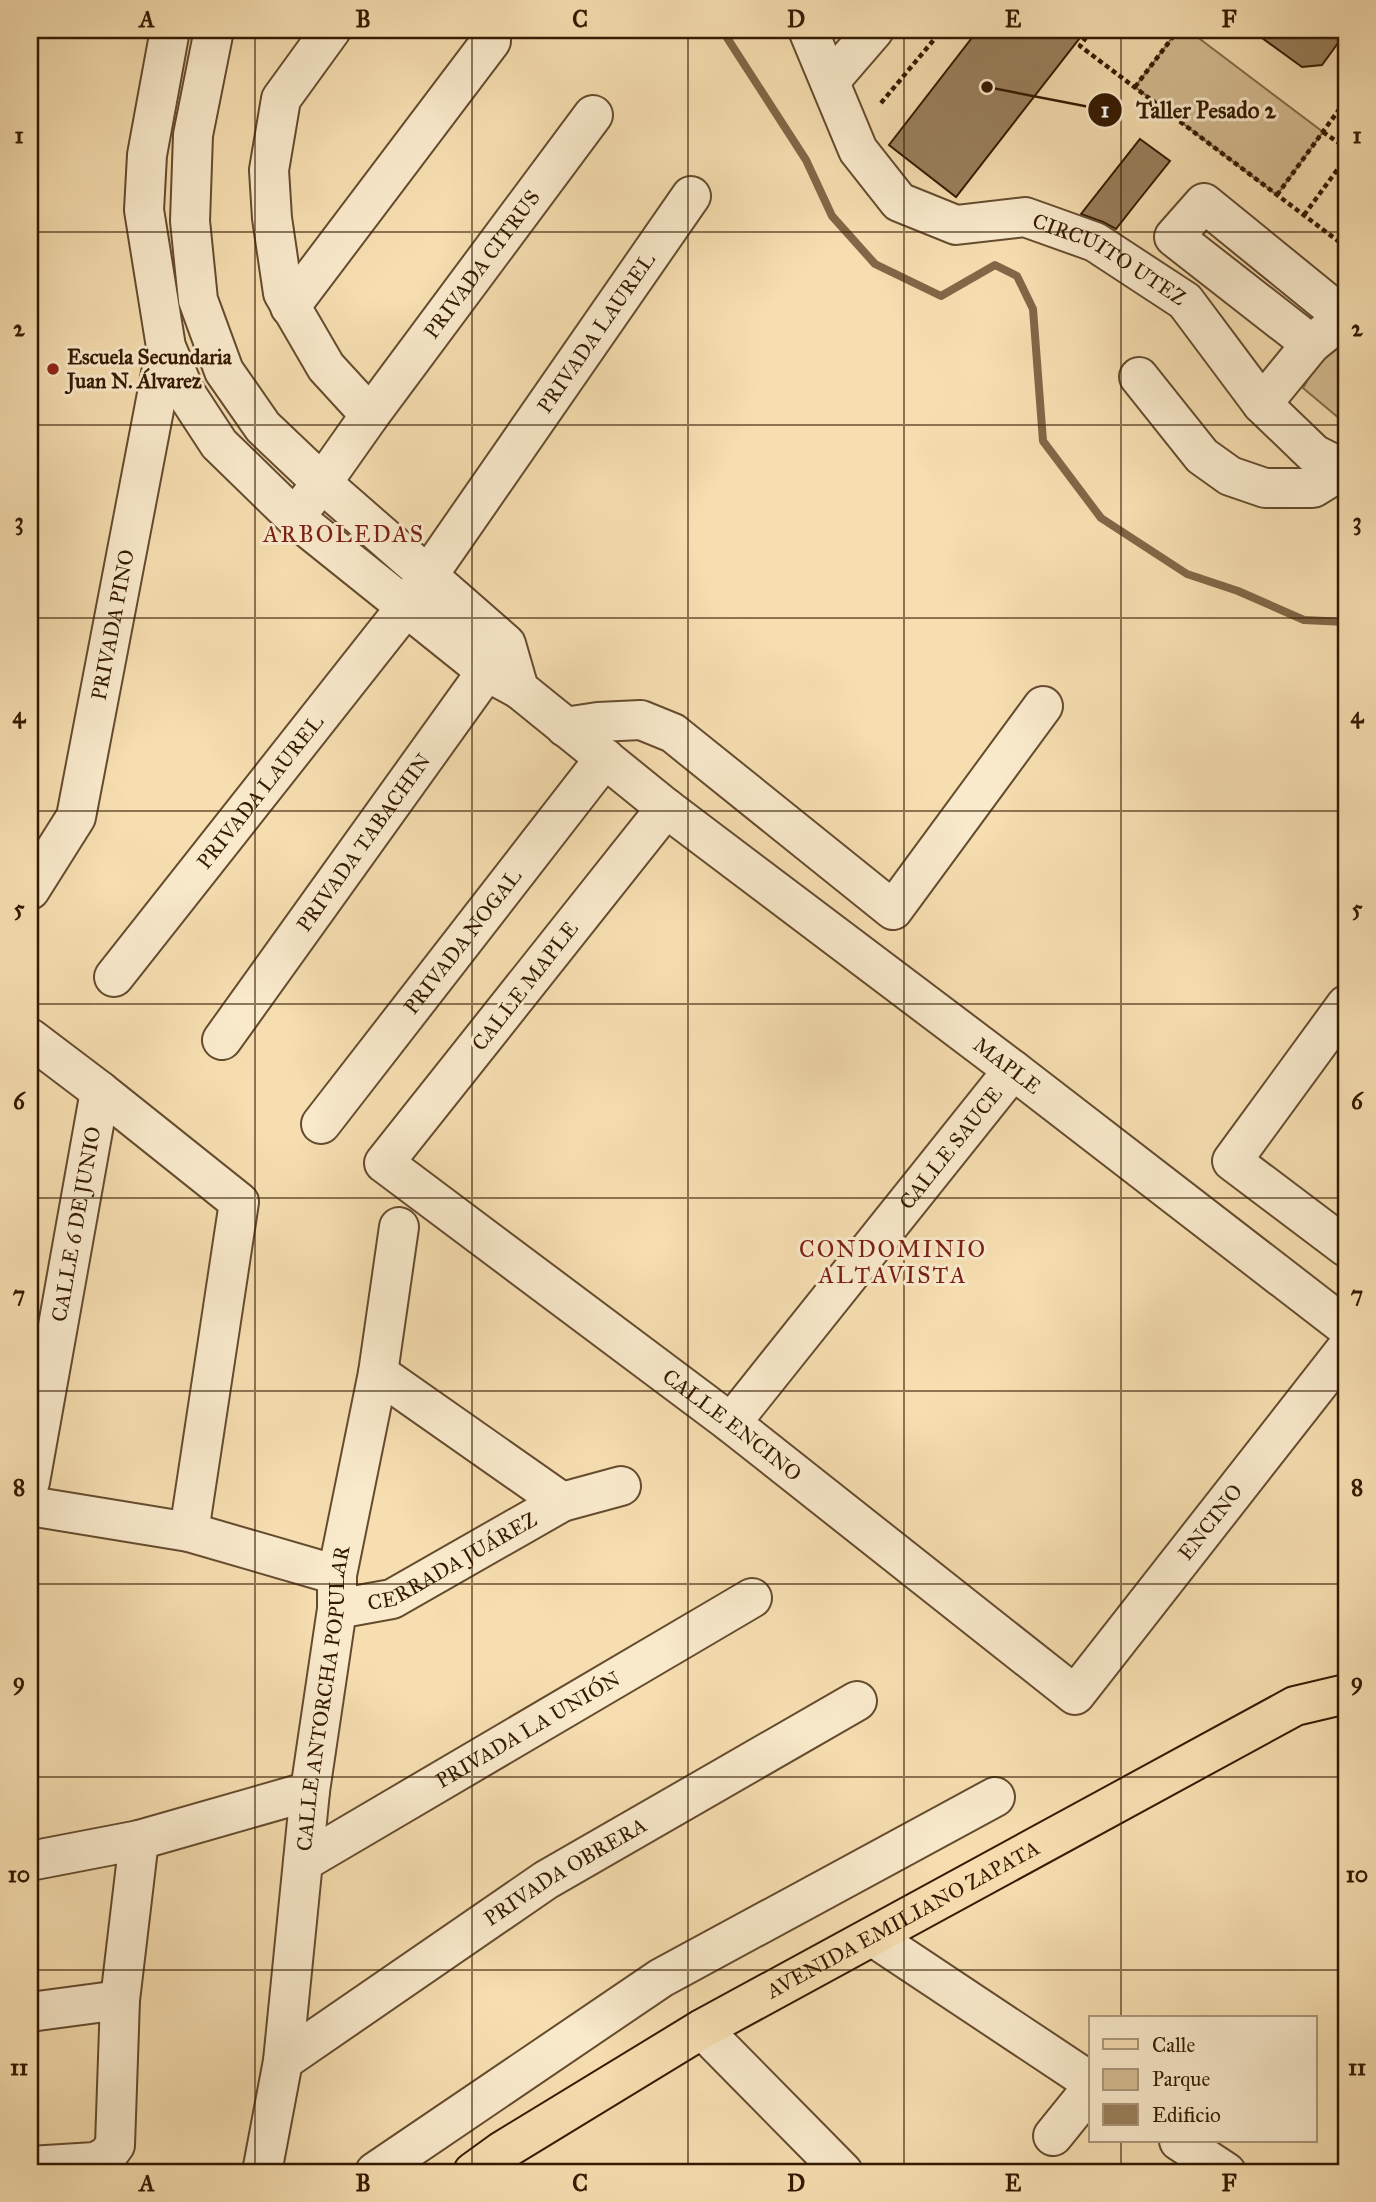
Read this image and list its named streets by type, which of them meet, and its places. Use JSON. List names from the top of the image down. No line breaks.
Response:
{"streets":{"main road":["AVENIDA EMILIANO ZAPATA"],"street":["CIRCUITO UTEZ","PRIVADA CITRUS","PRIVADA LAUREL","PRIVADA PINO","PRIVADA TABACHIN","PRIVADA NOGAL","CALLE MAPLE","MAPLE","CALLE SAUCE","CALLE 6 DE JUNIO","CALLE ENCINO","ENCINO","CERRADA JUÁREZ","CALLE ANTORCHA POPULAR","PRIVADA LA UNIÓN","PRIVADA OBRERA"]},"crossings":[["PRIVADA TABACHIN","MAPLE"],["PRIVADA NOGAL","MAPLE"],["CALLE MAPLE","MAPLE"],["CALLE MAPLE","CALLE ENCINO"],["MAPLE","CALLE SAUCE"],["CALLE SAUCE","CALLE ENCINO"],["CALLE ENCINO","ENCINO"],["CERRADA JUÁREZ","CALLE ANTORCHA POPULAR"],["CALLE ANTORCHA POPULAR","PRIVADA LA UNIÓN"],["CALLE ANTORCHA POPULAR","PRIVADA OBRERA"]],"districts":["ARBOLEDAS","CONDOMINIO ALTAVISTA"],"places":["Taller Pesado 2","Escuela Secundaria Juan N. Álvarez"],"legend":["Calle","Parque","Edificio"],"grid":{"columns":["A","B","C","D","E","F"],"rows":["1","2","3","4","5","6","7","8","9","10","11"]}}
